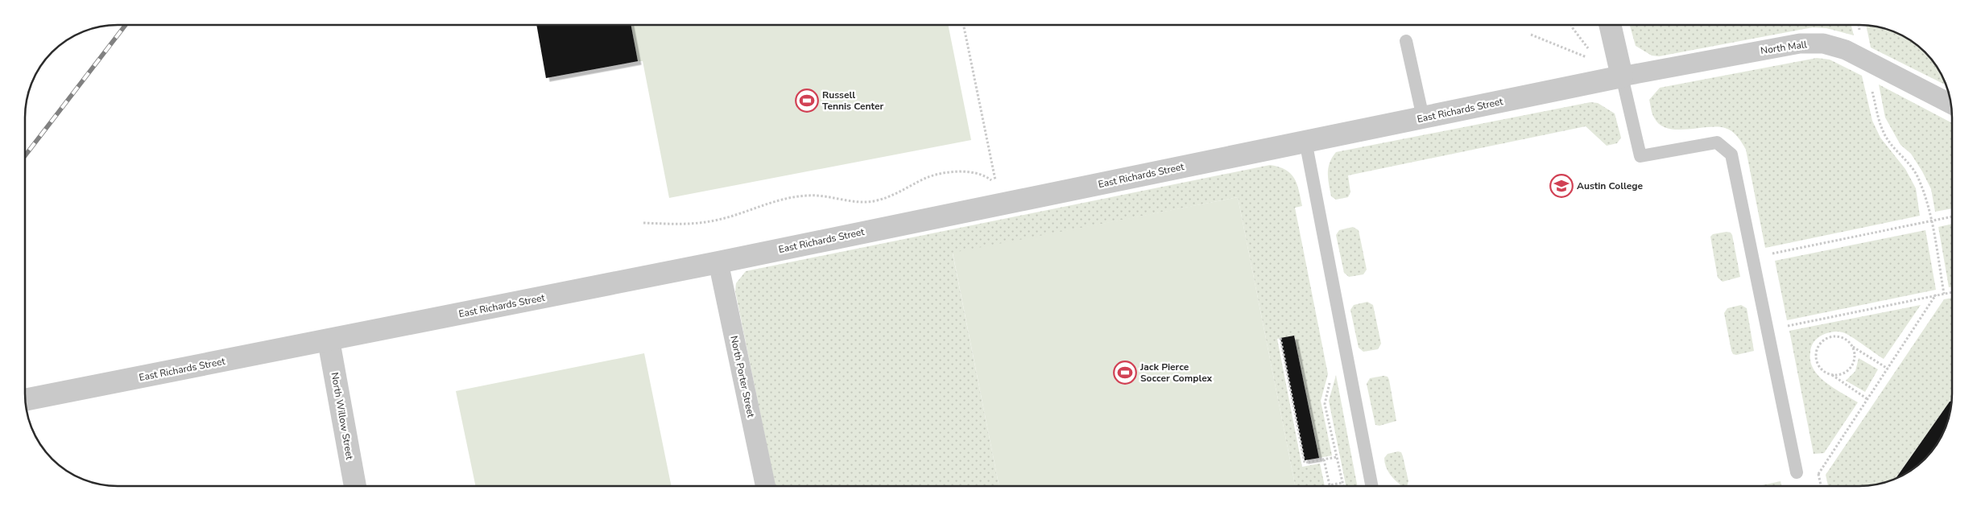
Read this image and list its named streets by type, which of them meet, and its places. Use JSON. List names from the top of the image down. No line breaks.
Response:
{"streets":{"street":["North Mall","East Richards Street","North Porter Street","North Willow Street"]},"crossings":[["North Mall","East Richards Street"],["East Richards Street","North Porter Street"],["East Richards Street","North Willow Street"]],"places":{"sports":["Russell Tennis Center","Jack Pierce Soccer Complex"],"school or university":["Austin College"]}}
